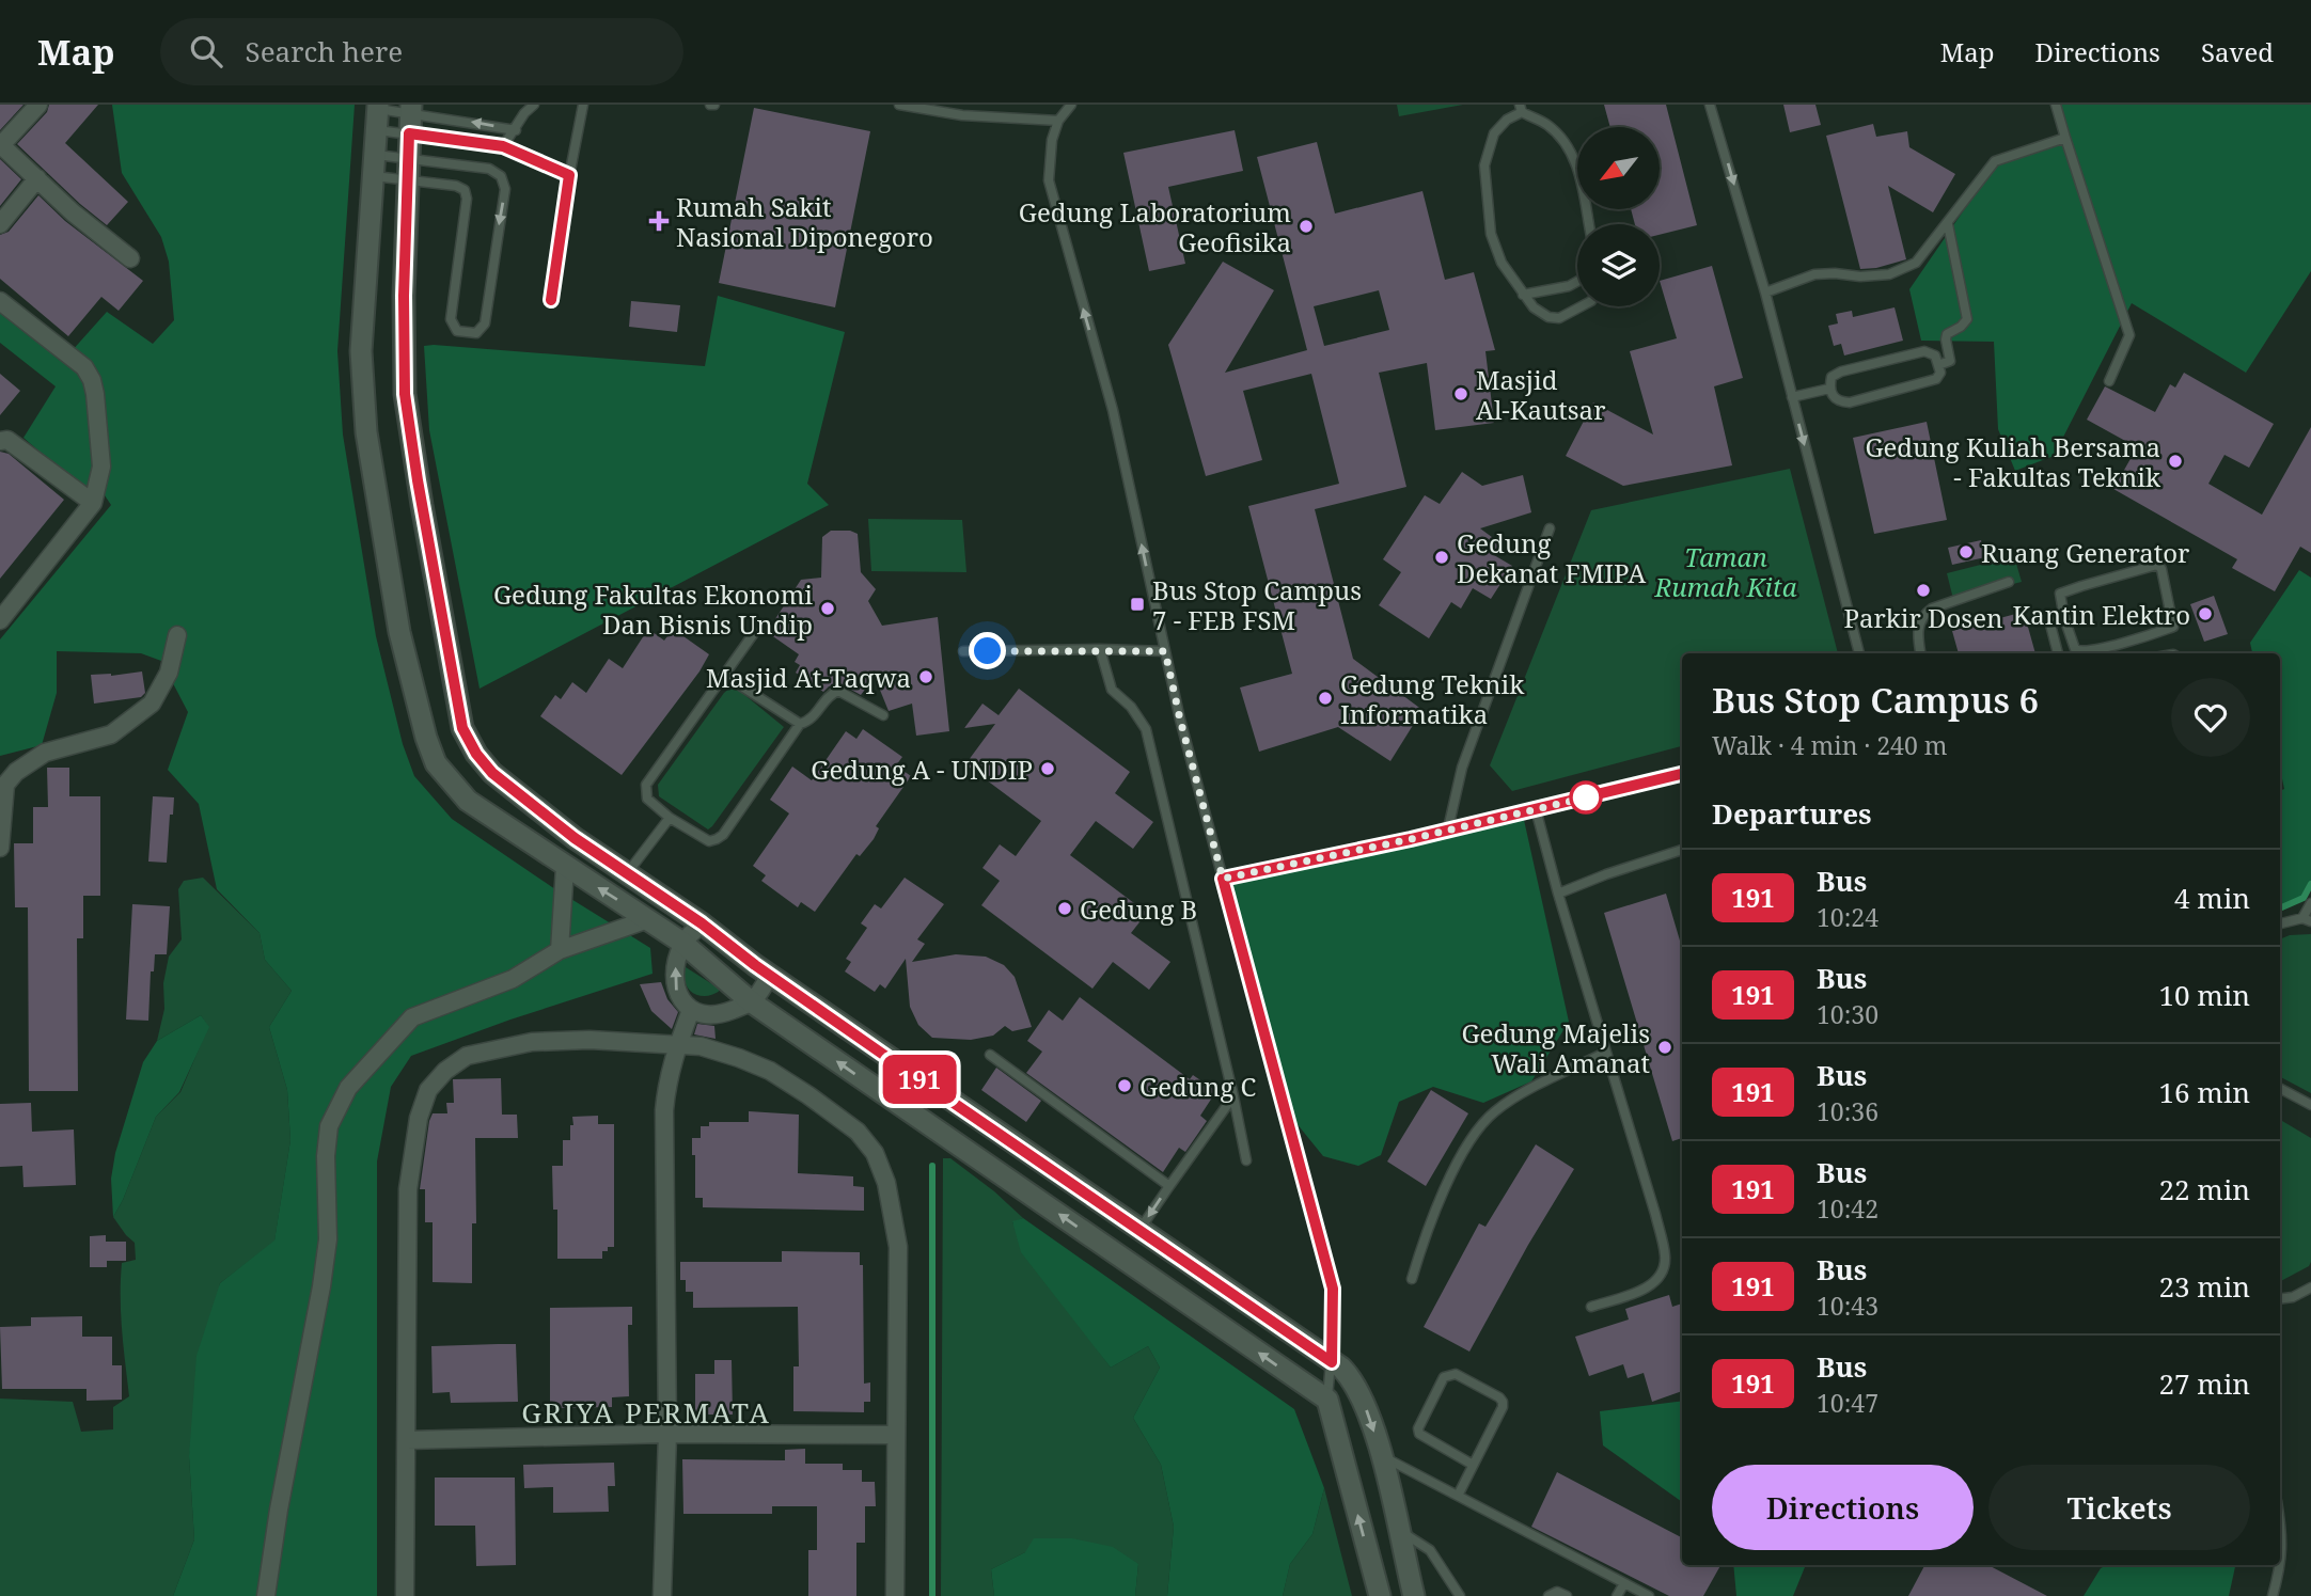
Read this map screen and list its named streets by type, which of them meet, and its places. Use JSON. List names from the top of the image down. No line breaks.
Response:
{"districts":["GRIYA PERMATA"],"parks":["Taman Rumah Kita"],"places":{"health":["Rumah Sakit Nasional Diponegoro"],"other":["Gedung Laboratorium Geofisika","Masjid Al-Kautsar","Gedung Kuliah Bersama - Fakultas Teknik","Ruang Generator","Gedung Dekanat FMIPA","Parkir Dosen","Gedung Fakultas Ekonomi Dan Bisnis Undip","Kantin Elektro","Masjid At-Taqwa","Gedung Teknik Informatika","Gedung A - UNDIP","Gedung B","Gedung Majelis Wali Amanat","Gedung C"],"transit":["Bus Stop Campus 7 - FEB FSM"]},"lines":["bus line 191"],"north":"bottom left","page":{"header":"Map","search":"Search here","nav":["Map","Directions","Saved"],"on_map":"191","heading":[["Bus Stop Campus 6","Walk · 4 min · 240 m"],"Departures"],"list":[{"mark":"191","name":"Bus","note":"10:24","value":"4 min"},{"mark":"191","name":"Bus","note":"10:30","value":"10 min"},{"mark":"191","name":"Bus","note":"10:36","value":"16 min"},{"mark":"191","name":"Bus","note":"10:42","value":"22 min"},{"mark":"191","name":"Bus","note":"10:43","value":"23 min"},{"mark":"191","name":"Bus","note":"10:47","value":"27 min"}],"buttons":["Directions","Tickets"]}}
